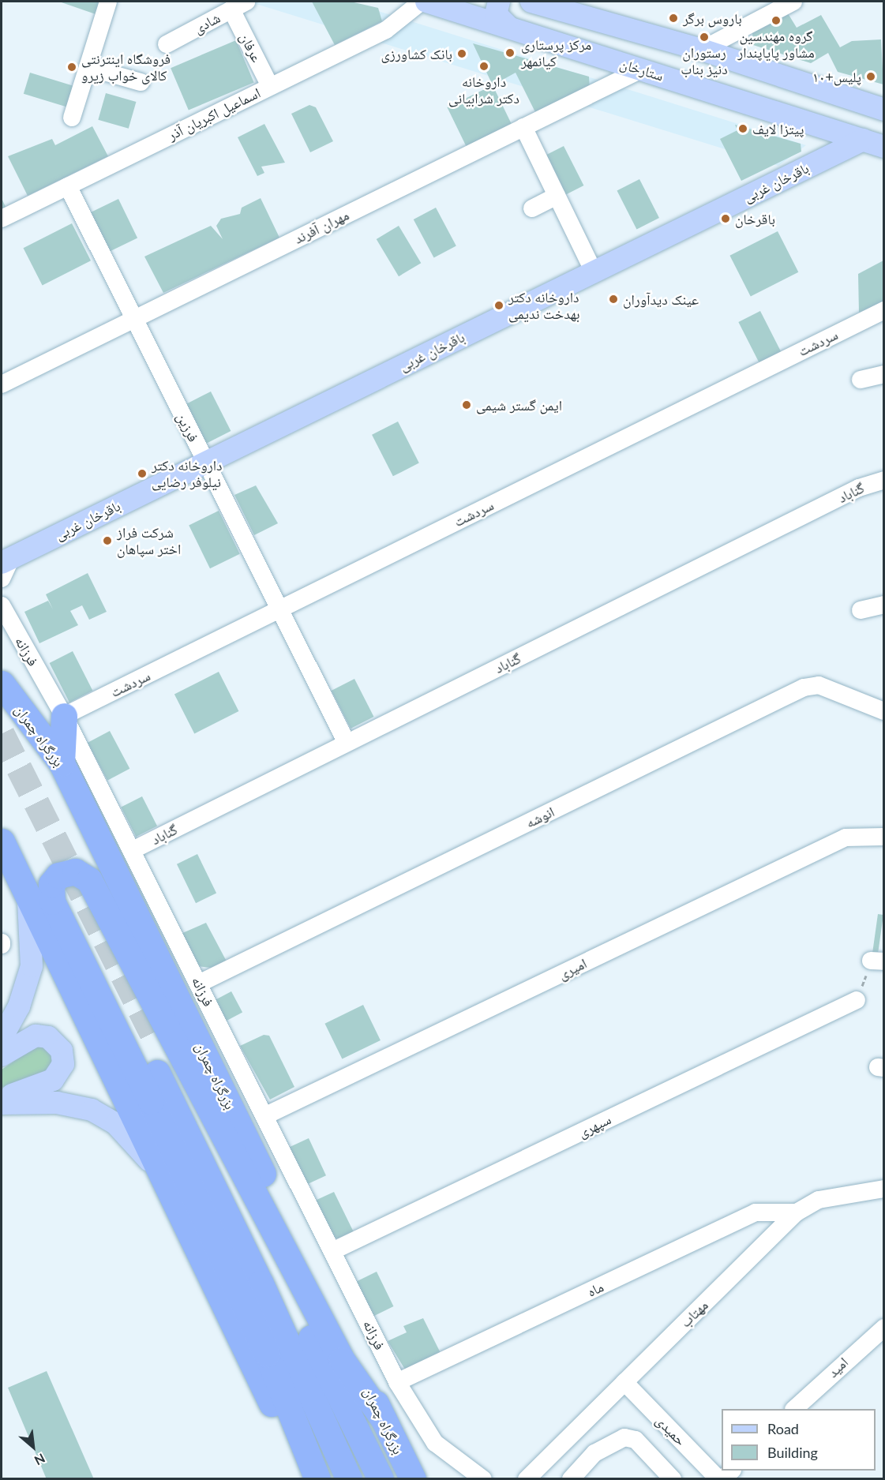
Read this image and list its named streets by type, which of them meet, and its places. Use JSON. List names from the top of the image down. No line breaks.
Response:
{"streets":{"highway":["بزرگراه چمران"],"main road":["ستارخان","باقرخان غربی"],"street":["شادی","عرفان","اسماعیل اکبریان آذر","مهران آفرند","سردشت","فرزین","گناباد","فرزانه","انوشه","امیری","سپهری","ماه","مهتاب","امید","حمیدی"]},"crossings":[["شادی","عرفان"],["عرفان","اسماعیل اکبریان آذر"],["ستارخان","باقرخان غربی"],["ستارخان","مهران آفرند"],["اسماعیل اکبریان آذر","فرزین"],["باقرخان غربی","فرزین"],["مهران آفرند","فرزین"],["سردشت","فرزین"],["سردشت","فرزانه"],["فرزین","گناباد"],["گناباد","فرزانه"],["فرزانه","انوشه"],["فرزانه","امیری"],["فرزانه","سپهری"],["فرزانه","ماه"],["ماه","مهتاب"],["مهتاب","حمیدی"]],"places":["باروس برگر","گروه مهندسین مشاور پایاپندار","رستوران دنیز بناب","مرکز پرستاری کیانمهر","بانک کشاورزی","داروخانه دکتر شرابیانی","فروشگاه اینترنتی کالای خواب زیرو","پلیس+۱۰","پیتزا لایف","باقرخان","عینک دیدآوران","داروخانه دکتر بهدخت ندیمی","ایمن گستر شیمی","داروخانه دکتر نیلوفر رضایی","شرکت فراز اختر سپاهان"],"legend":["Road","Building"],"north":"bottom right"}
